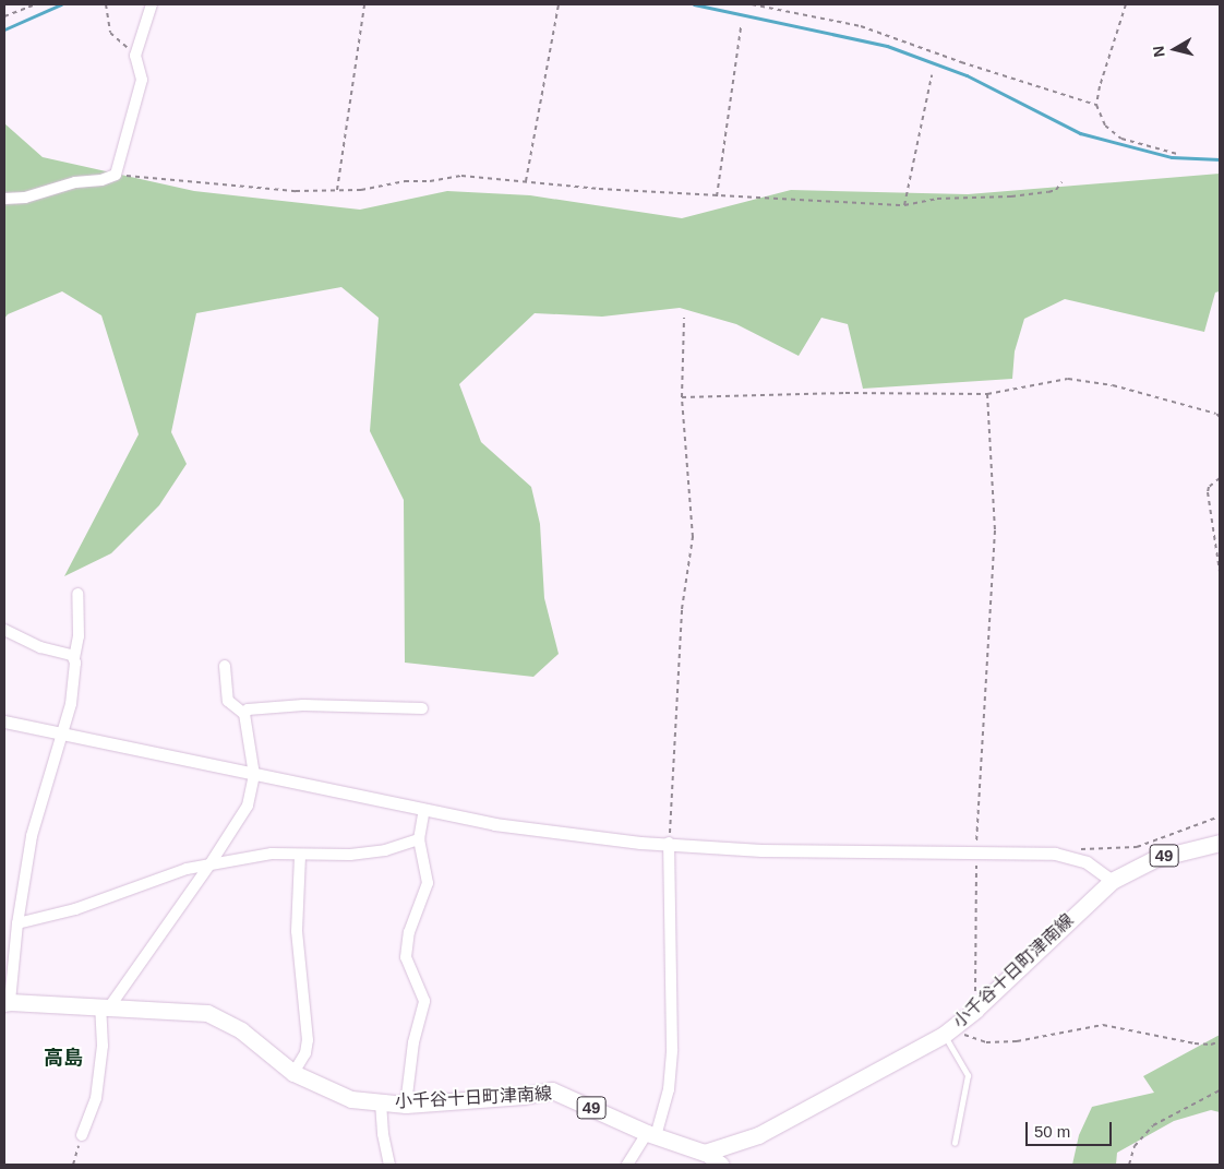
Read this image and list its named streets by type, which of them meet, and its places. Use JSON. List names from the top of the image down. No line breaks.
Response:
{"streets":{"main road":["49","小千谷十日町津南線"]},"districts":["高島"],"scale_bar":"50 m","north":"left"}
